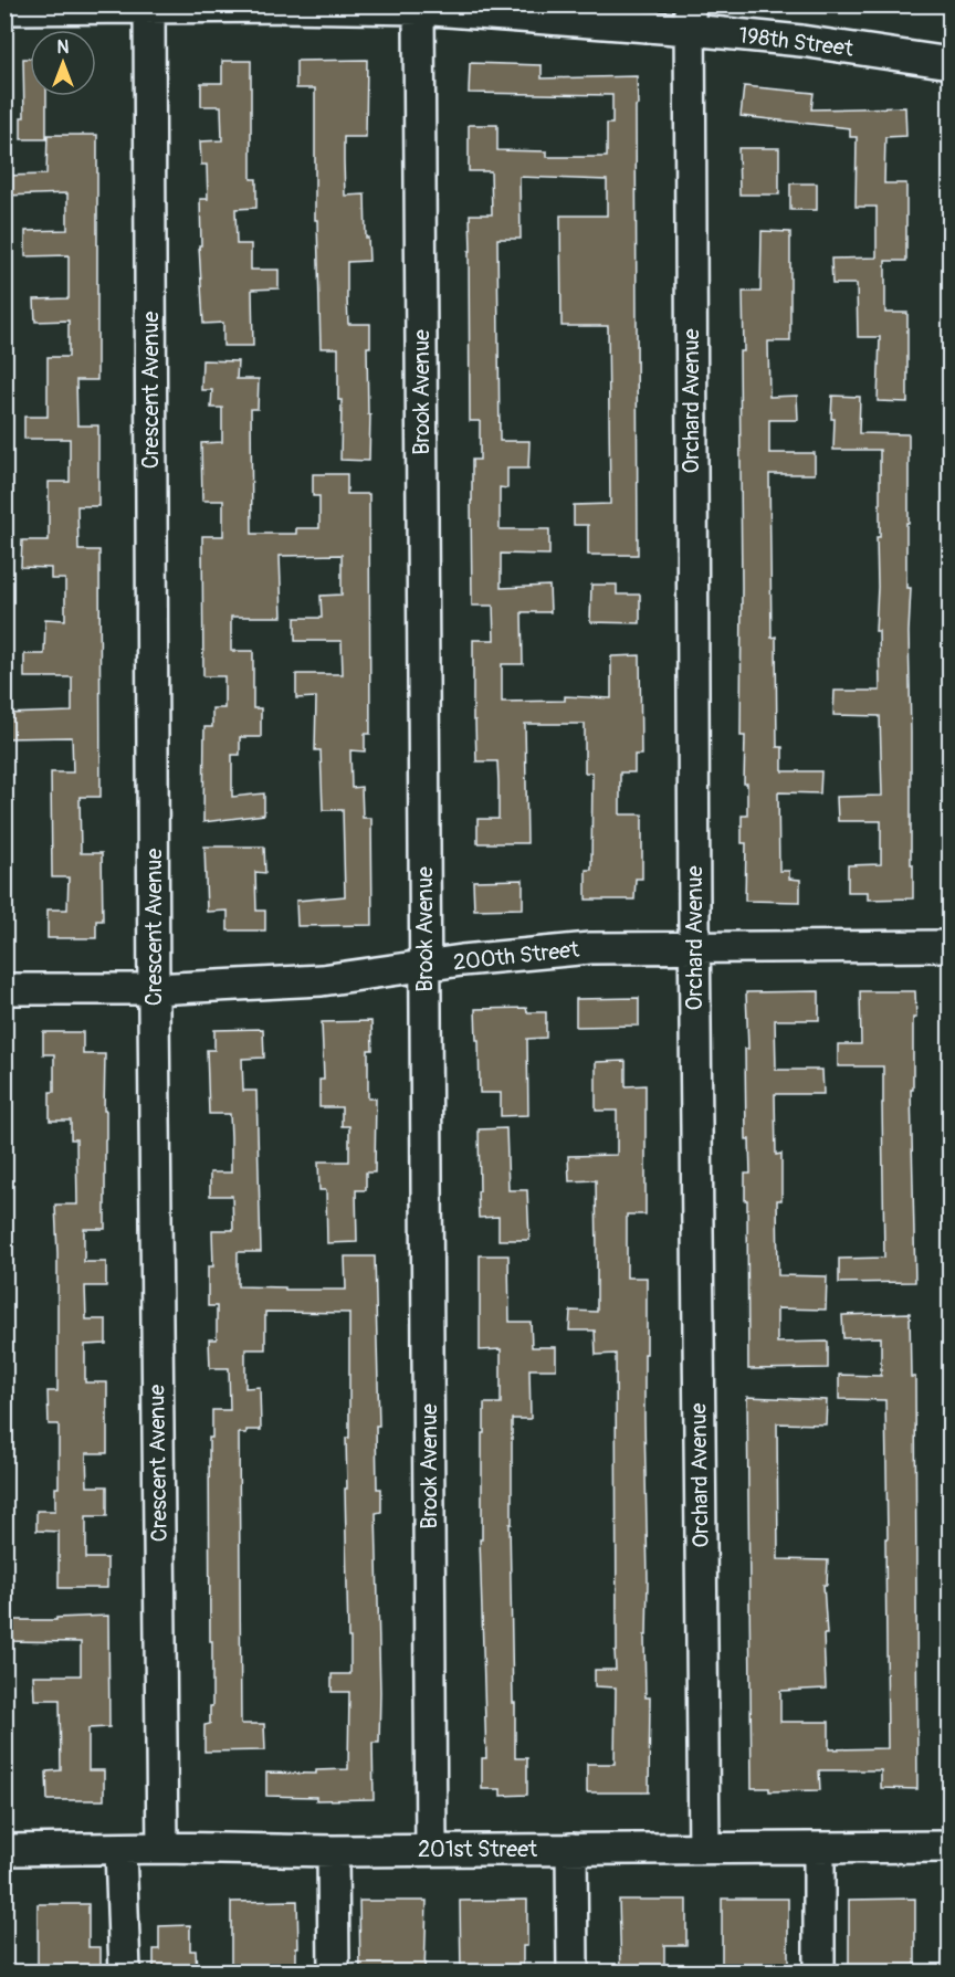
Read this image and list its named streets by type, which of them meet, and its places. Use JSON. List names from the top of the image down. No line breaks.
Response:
{"streets":{"street":["198th Street","Crescent Avenue","Brook Avenue","Orchard Avenue","200th Street","201st Street"]},"crossings":[["198th Street","Crescent Avenue"],["198th Street","Brook Avenue"],["198th Street","Orchard Avenue"],["Crescent Avenue","200th Street"],["Crescent Avenue","201st Street"],["Brook Avenue","200th Street"],["Brook Avenue","201st Street"],["Orchard Avenue","200th Street"],["Orchard Avenue","201st Street"]],"north":"top"}
